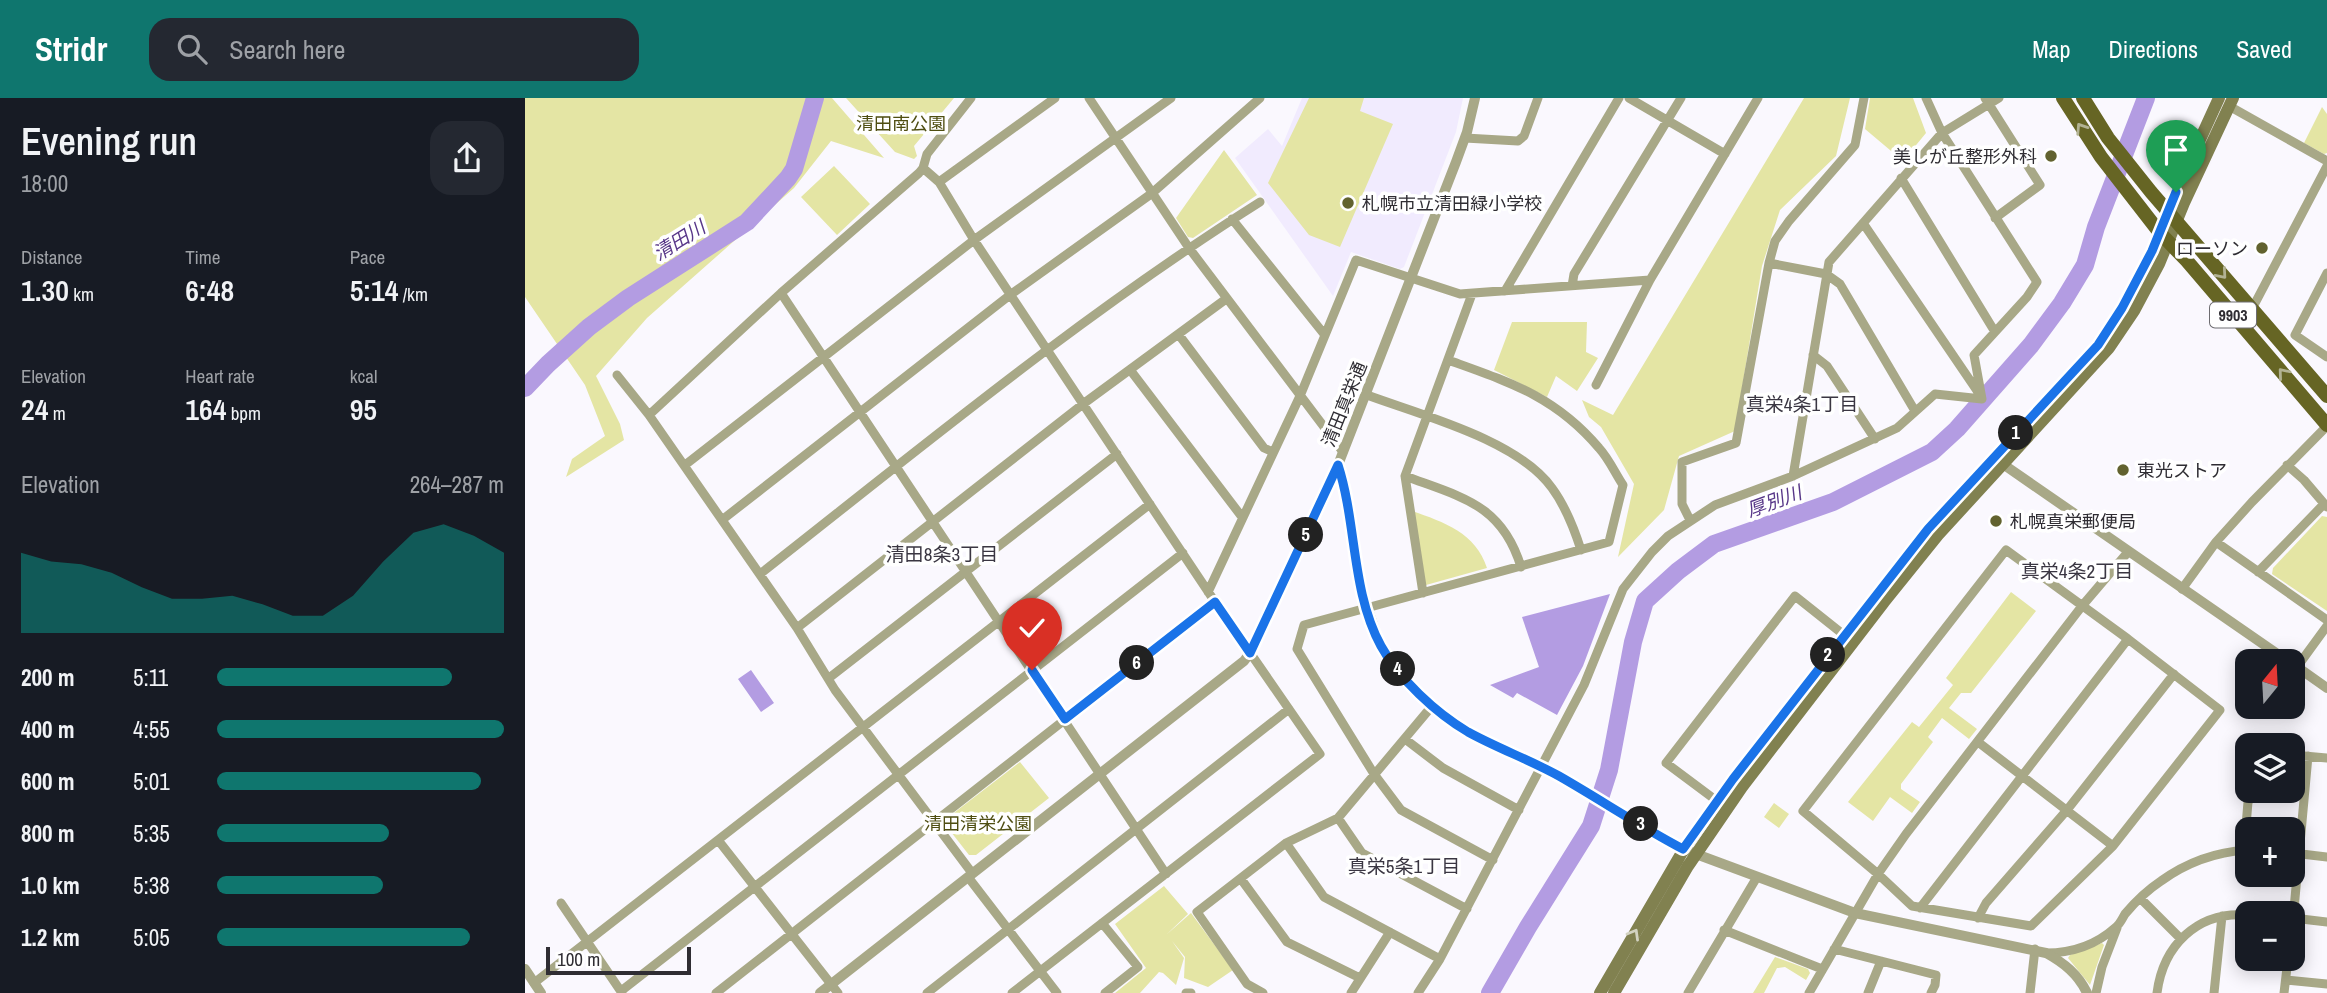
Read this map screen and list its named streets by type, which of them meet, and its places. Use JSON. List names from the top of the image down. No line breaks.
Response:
{"streets":{"main road":["9903"],"street":["清田真栄通"]},"districts":["真栄4条1丁目","清田8条3丁目","真栄4条2丁目","真栄5条1丁目"],"water":["清田川","厚別川"],"parks":["清田南公園","清田清栄公園"],"places":["美しが丘整形外科","札幌市立清田緑小学校","ローソン","東光ストア","札幌真栄郵便局"],"scale_bar":"100 m","north":"top","page":{"header":"Stridr","search":"Search here","nav":["Map","Directions","Saved"],"heading":["Evening run","18:00"],"stats":[["Distance","1.30 km"],["Time","6:48"],["Pace","5:14 /km"],["Elevation","24 m"],["Heart rate","164 bpm"],["kcal","95"]],"pins":["1","5","2","6","4","3"],"chart":["Elevation","264–287 m"],"map_buttons":["+","−"],"list":[{"name":"200 m","note":"5:11"},{"name":"400 m","note":"4:55"},{"name":"600 m","note":"5:01"},{"name":"800 m","note":"5:35"},{"name":"1.0 km","note":"5:38"},{"name":"1.2 km","note":"5:05"}],"scale":"100 m"}}
